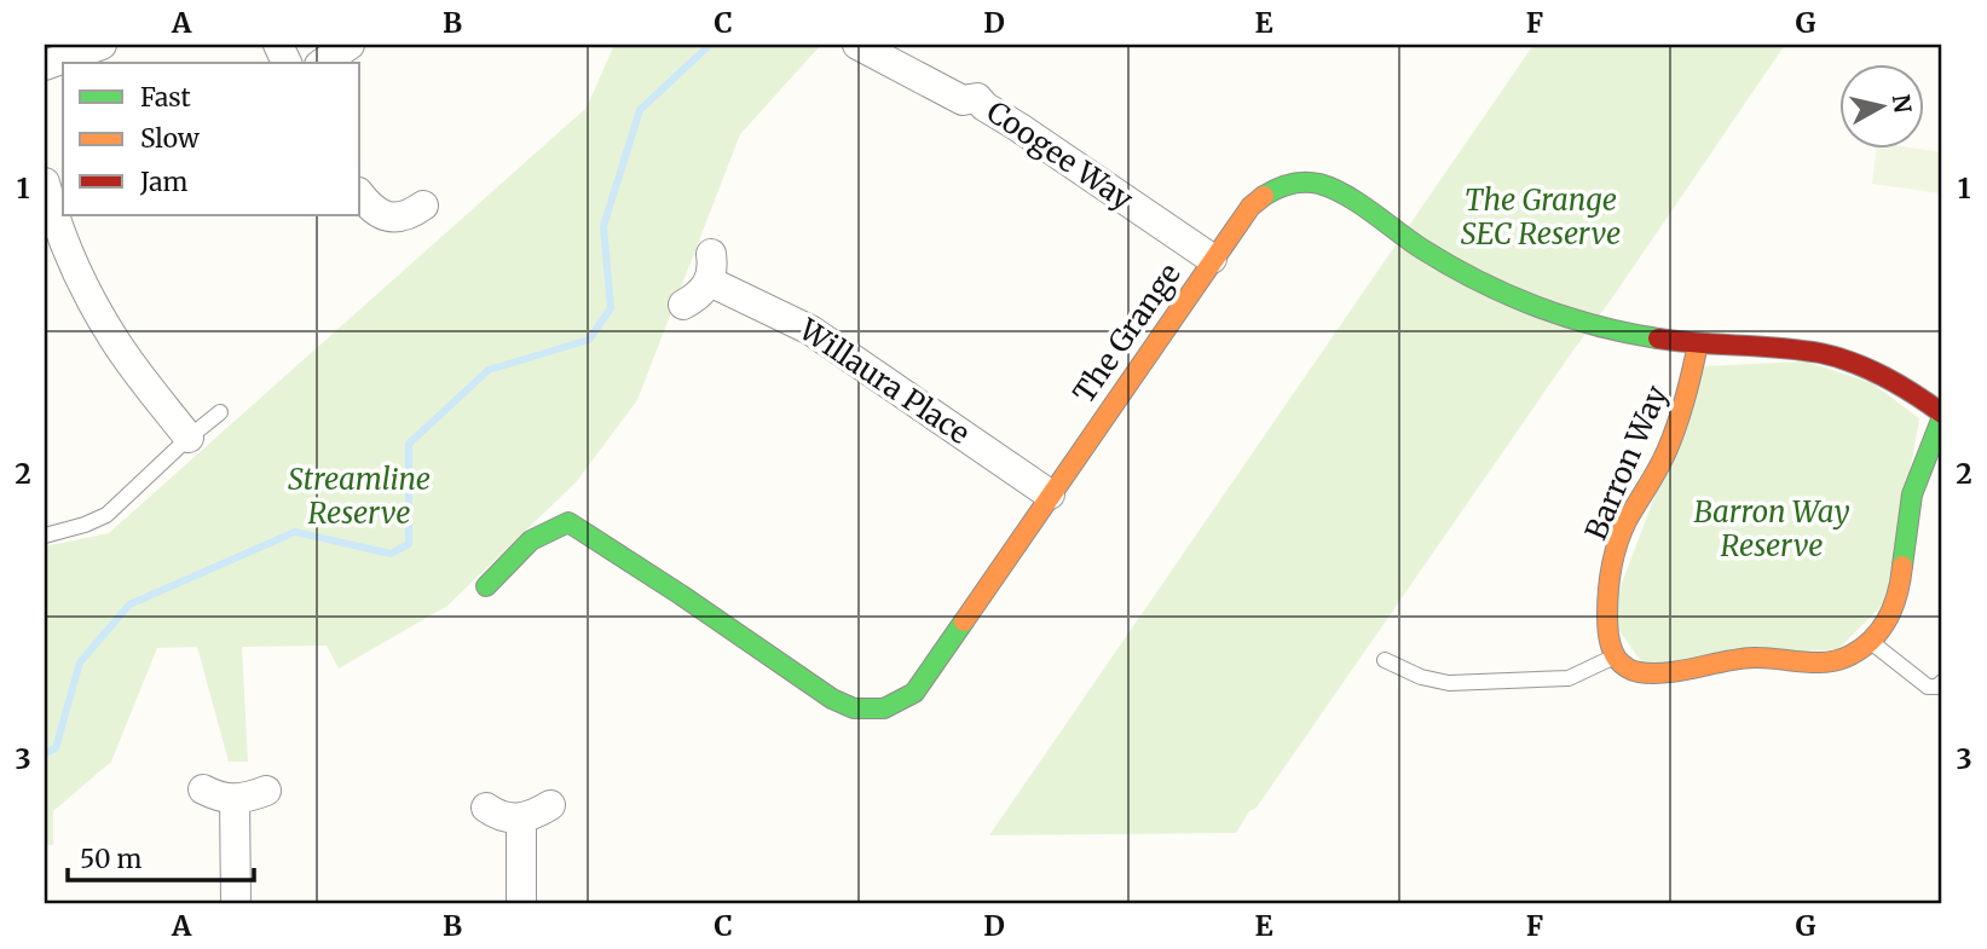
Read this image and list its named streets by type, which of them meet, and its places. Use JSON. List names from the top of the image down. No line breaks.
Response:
{"streets":{"street":["Coogee Way","The Grange","Willaura Place","Barron Way"]},"crossings":[["Coogee Way","The Grange"],["The Grange","Willaura Place"],["The Grange","Barron Way"]],"parks":["The Grange SEC Reserve","Streamline Reserve","Barron Way Reserve"],"legend":["Fast","Slow","Jam"],"scale_bar":"50 m","north":"right","grid":{"columns":["A","B","C","D","E","F","G"],"rows":["1","2","3"]}}
